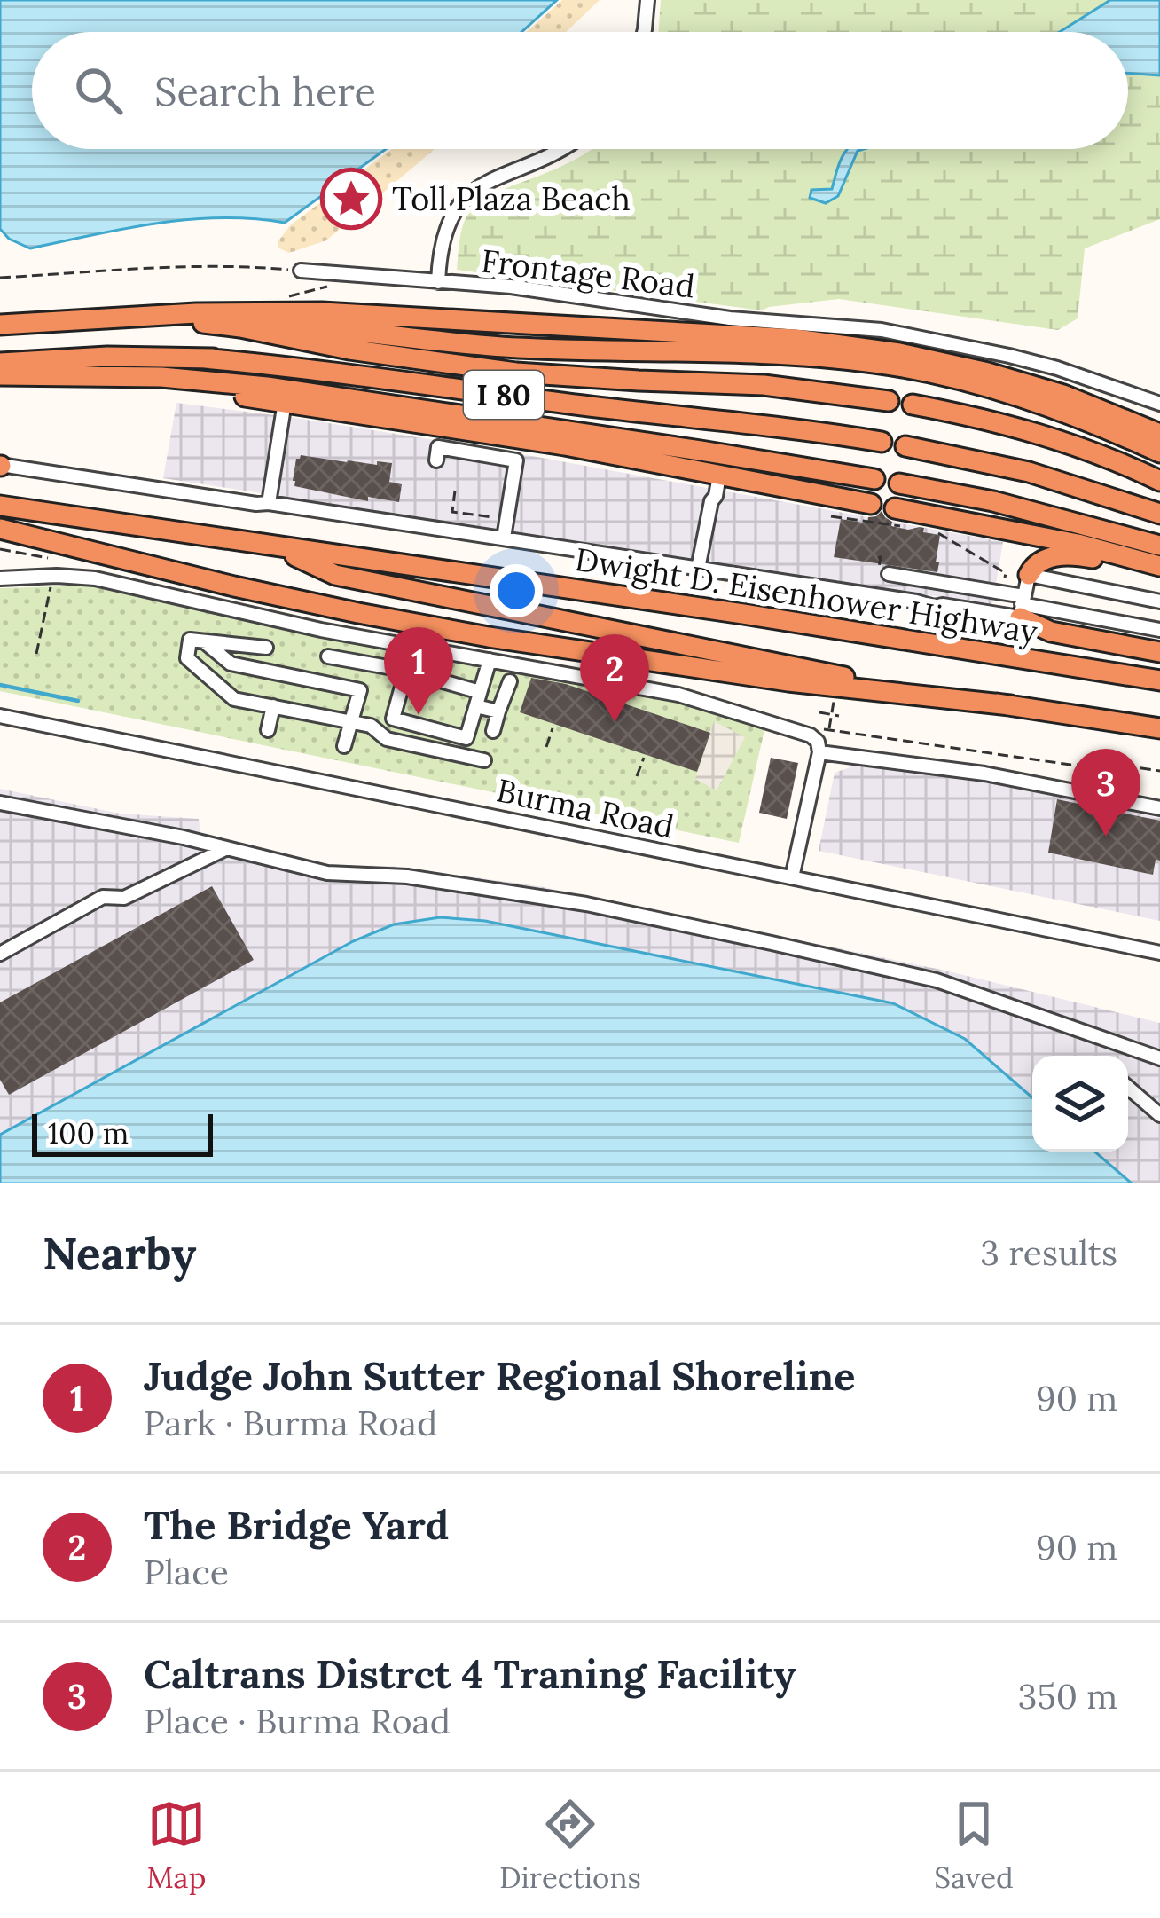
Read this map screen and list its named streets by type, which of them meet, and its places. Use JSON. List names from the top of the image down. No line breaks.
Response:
{"streets":{"highway":["I 80","Dwight D. Eisenhower Highway"],"street":["Frontage Road","Burma Road"]},"places":{"place":["Toll Plaza Beach"]},"scale_bar":"100 m","page":{"search":"Search here","pins":["1","2","3"],"scale":"100 m","heading":["Nearby","3 results"],"list":[{"mark":"1","name":"Judge John Sutter Regional Shoreline","note":"Park · Burma Road","value":"90 m"},{"mark":"2","name":"The Bridge Yard","note":"Place","value":"90 m"},{"mark":"3","name":"Caltrans Distrct 4 Traning Facility","note":"Place · Burma Road","value":"350 m"}],"nav":["Map","Directions","Saved"]}}
